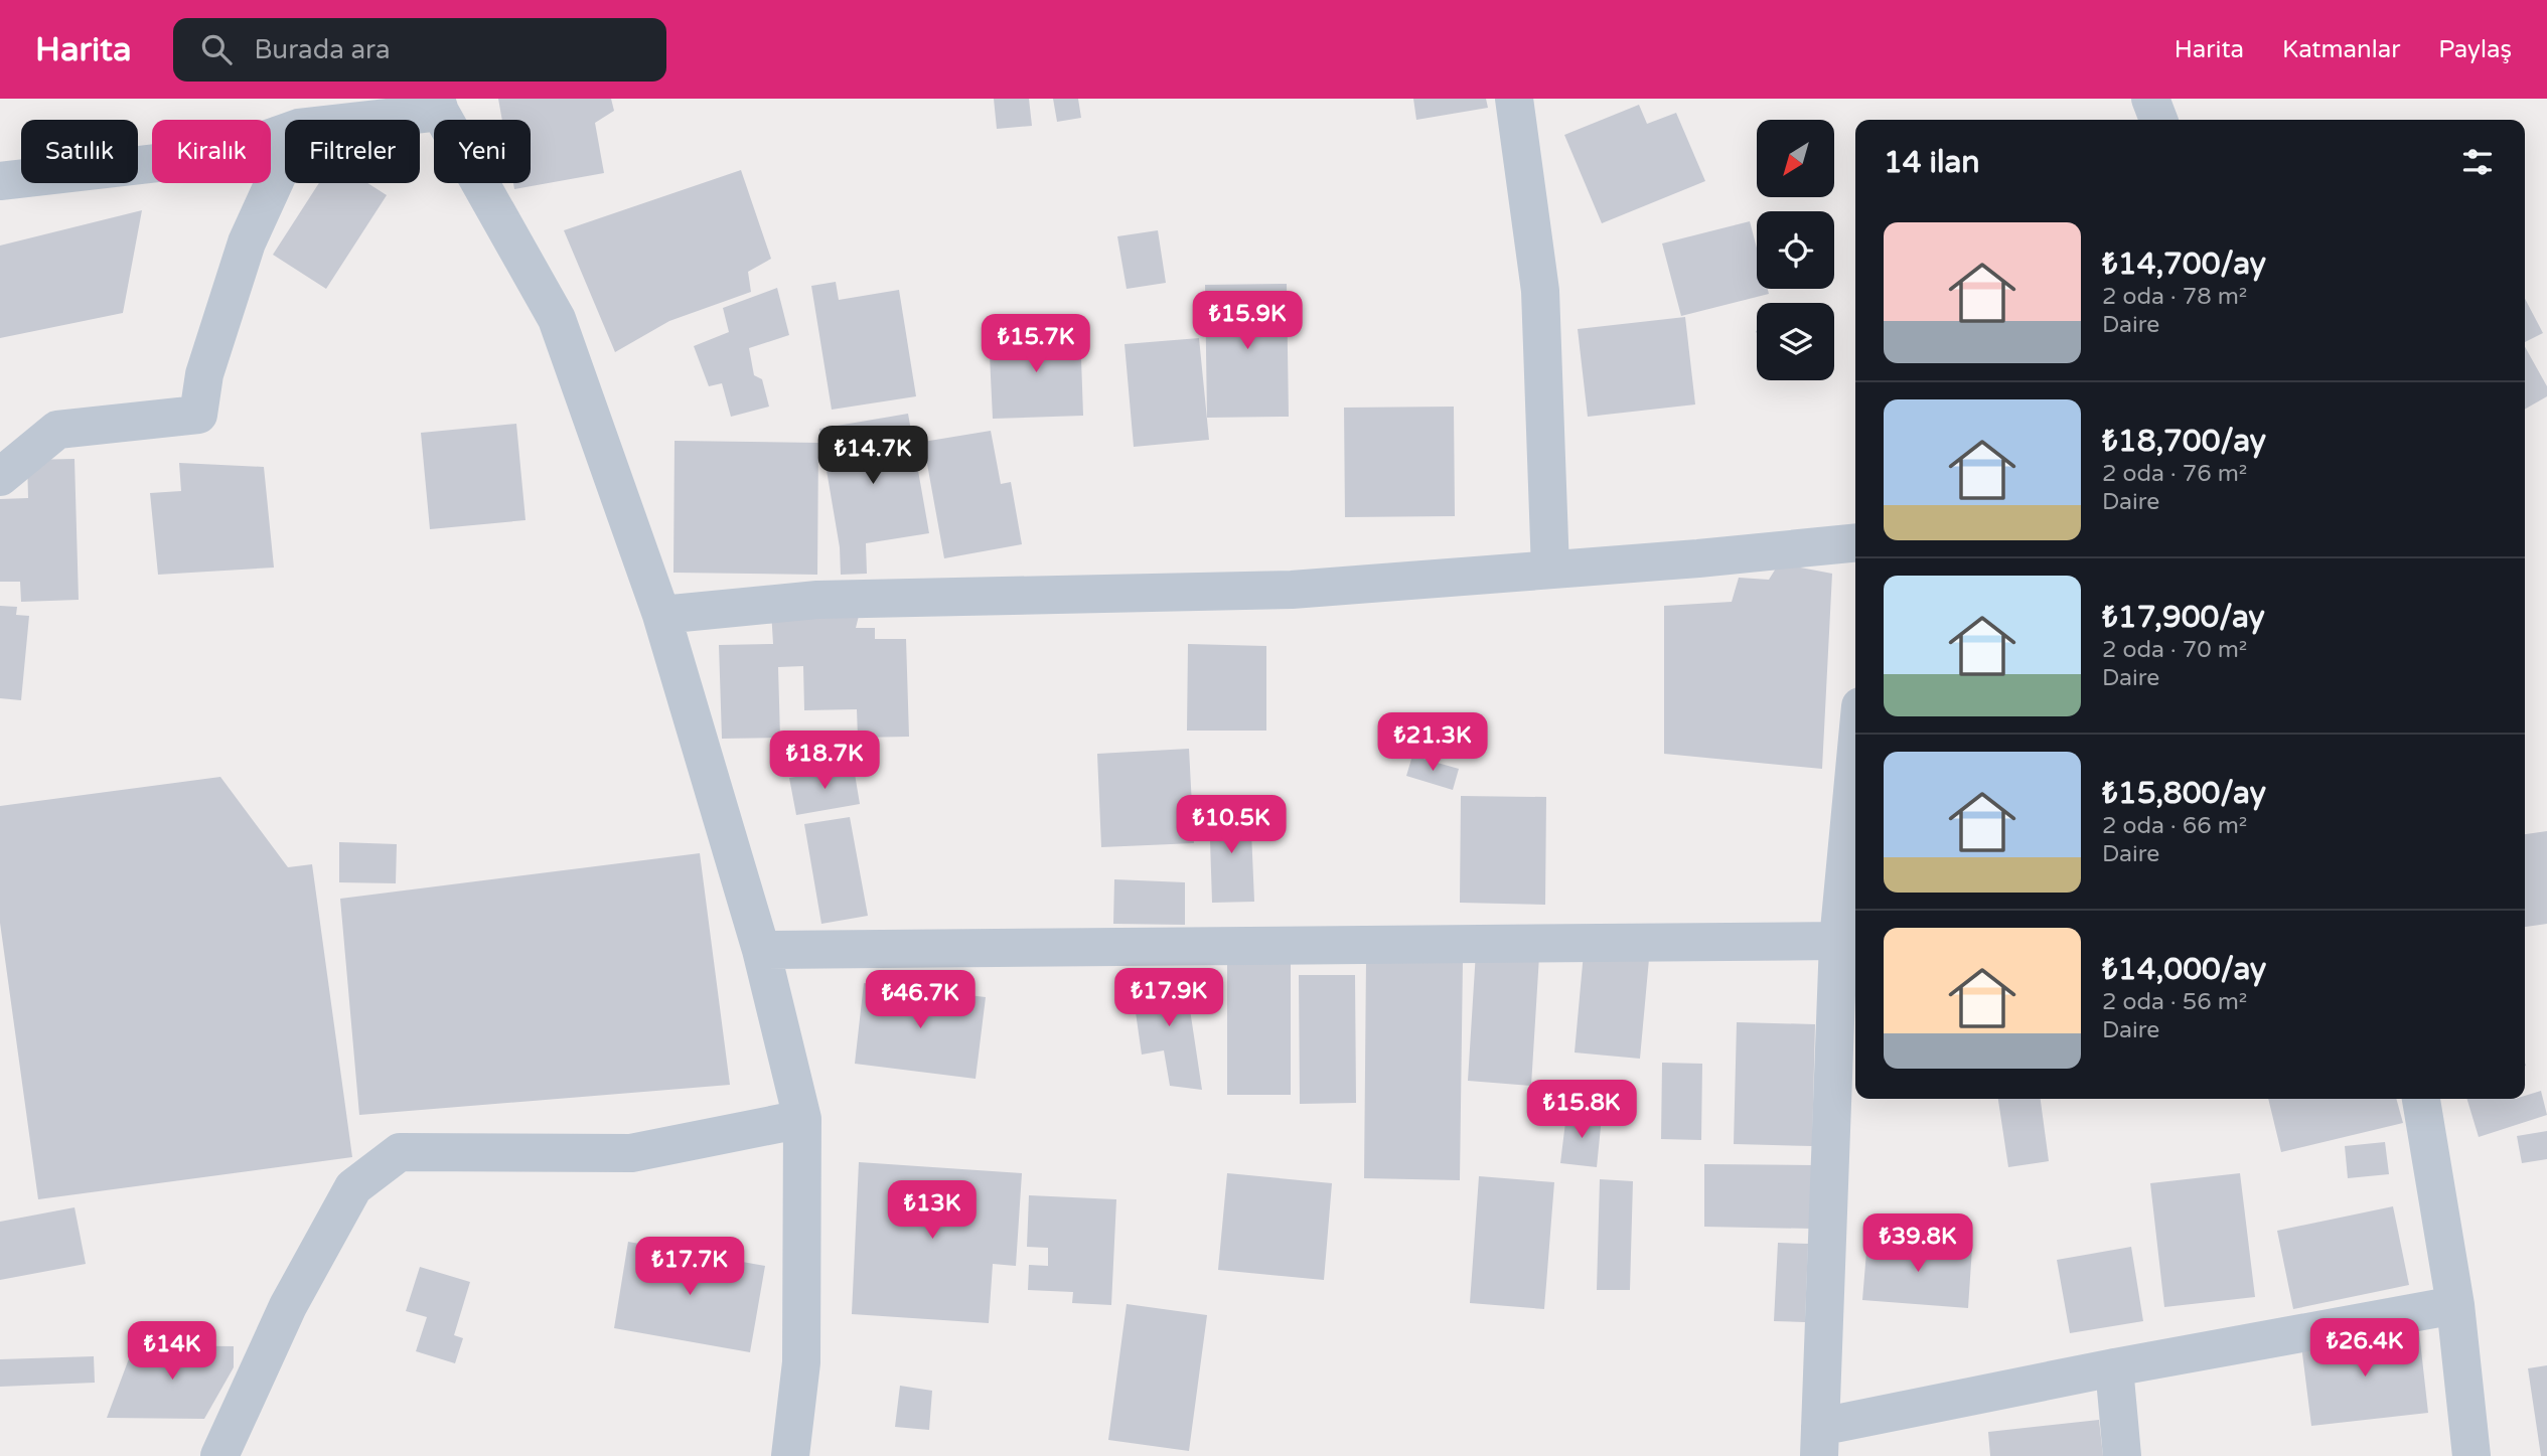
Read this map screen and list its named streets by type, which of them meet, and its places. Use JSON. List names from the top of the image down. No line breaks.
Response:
{"north":"bottom left","page":{"header":"Harita","search":"Burada ara","nav":["Harita","Katmanlar","Paylaş"],"chip":["Satılık","Kiralık","Filtreler","Yeni"],"heading":"14 ilan","list":[{"name":"₺14,700/ay","note":"2 oda · 78 m² · Daire"},{"name":"₺18,700/ay","note":"2 oda · 76 m² · Daire"},{"name":"₺17,900/ay","note":"2 oda · 70 m² · Daire"},{"name":"₺15,800/ay","note":"2 oda · 66 m² · Daire"},{"name":"₺14,000/ay","note":"2 oda · 56 m² · Daire"}],"price":["₺15.9K","₺15.7K","₺14.7K","₺21.3K","₺18.7K","₺10.5K","₺17.9K","₺46.7K","₺15.8K","₺13K","₺39.8K","₺17.7K","₺26.4K","₺14K"]}}
